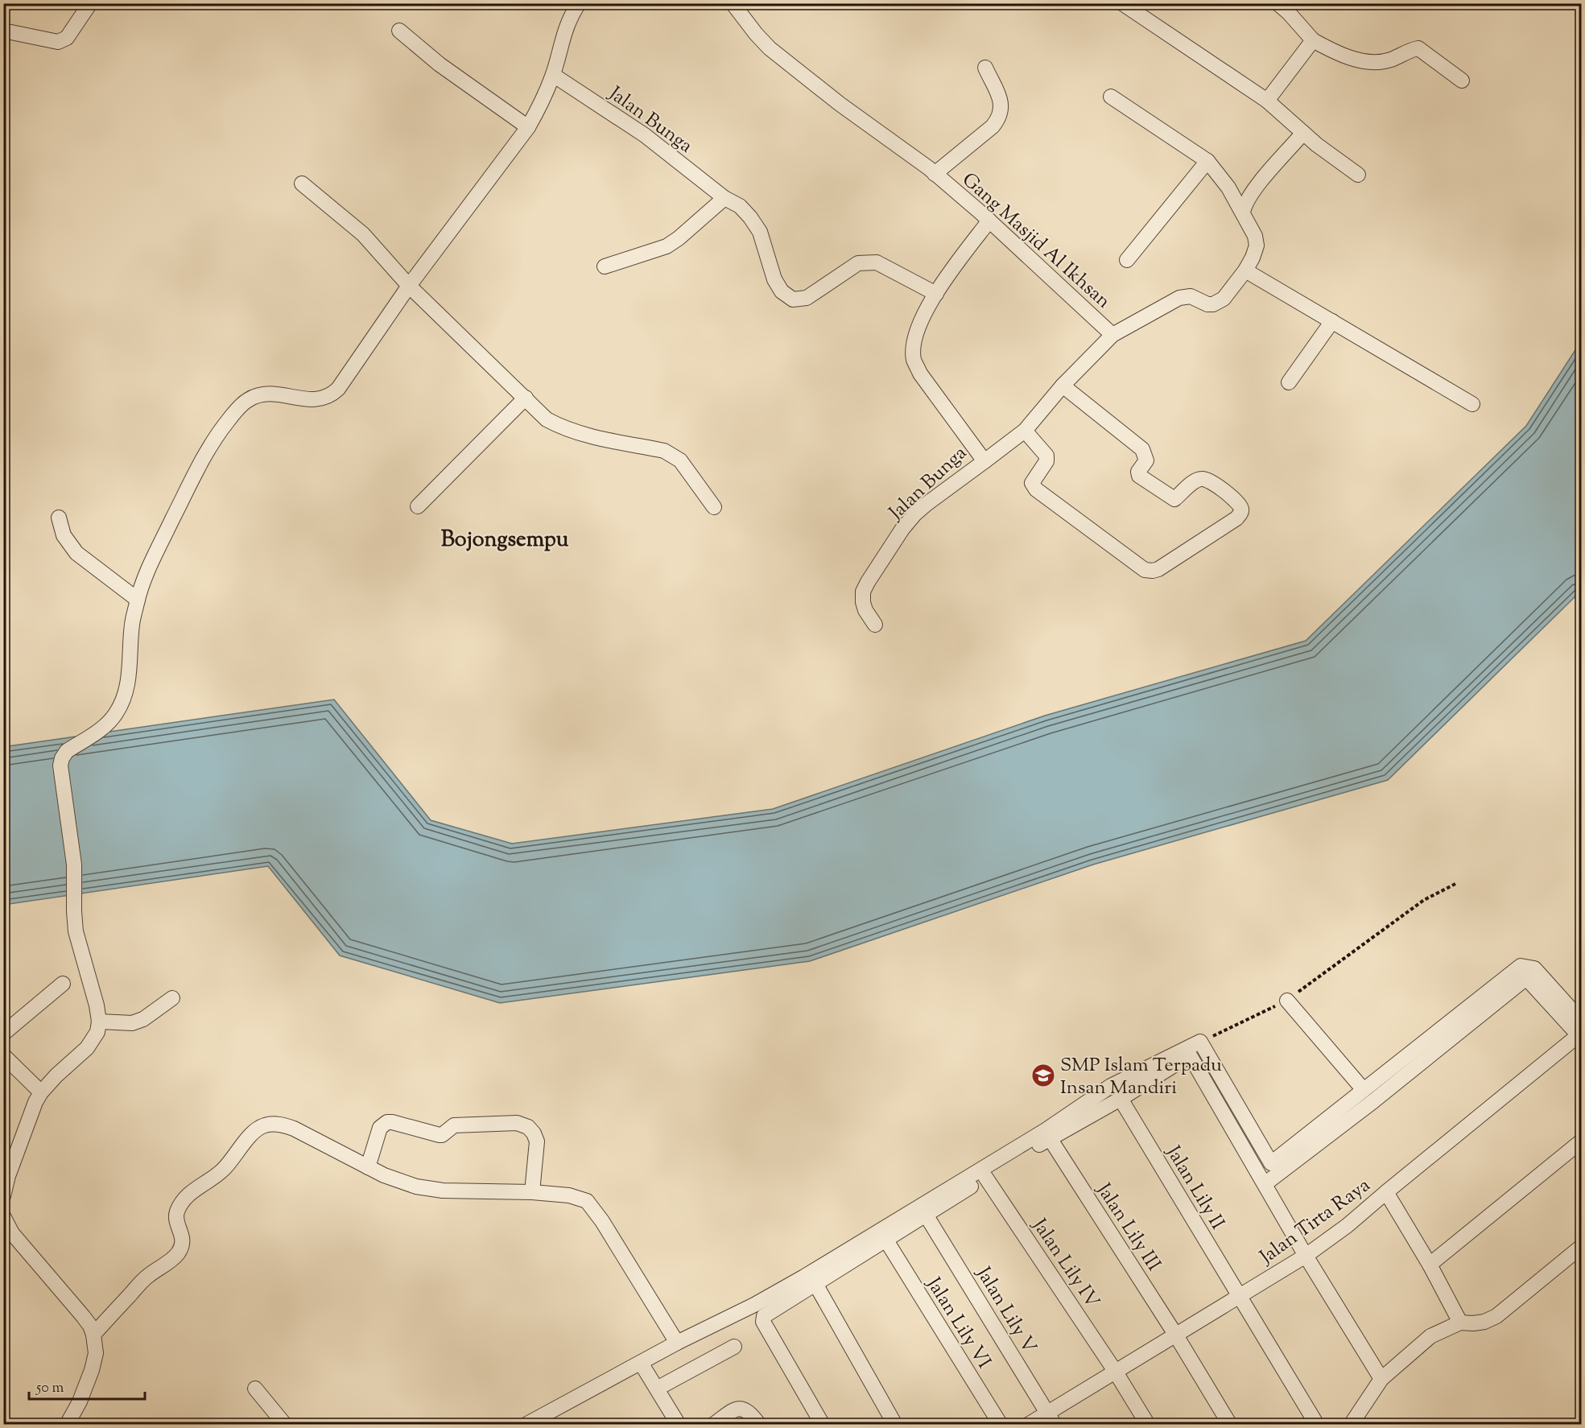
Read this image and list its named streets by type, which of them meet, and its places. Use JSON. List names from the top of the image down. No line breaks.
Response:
{"streets":{"street":["Jalan Bunga","Gang Masjid Al Ikhsan","Jalan Lily II","Jalan Tirta Raya","Jalan Lily III","Jalan Lily IV","Jalan Lily V","Jalan Lily VI"]},"crossings":[["Jalan Bunga","Gang Masjid Al Ikhsan"],["Jalan Lily II","Jalan Tirta Raya"],["Jalan Tirta Raya","Jalan Lily III"],["Jalan Tirta Raya","Jalan Lily IV"],["Jalan Tirta Raya","Jalan Lily V"]],"districts":["Bojongsempu"],"places":{"school or university":["SMP Islam Terpadu Insan Mandiri"]},"scale_bar":"50 m"}
